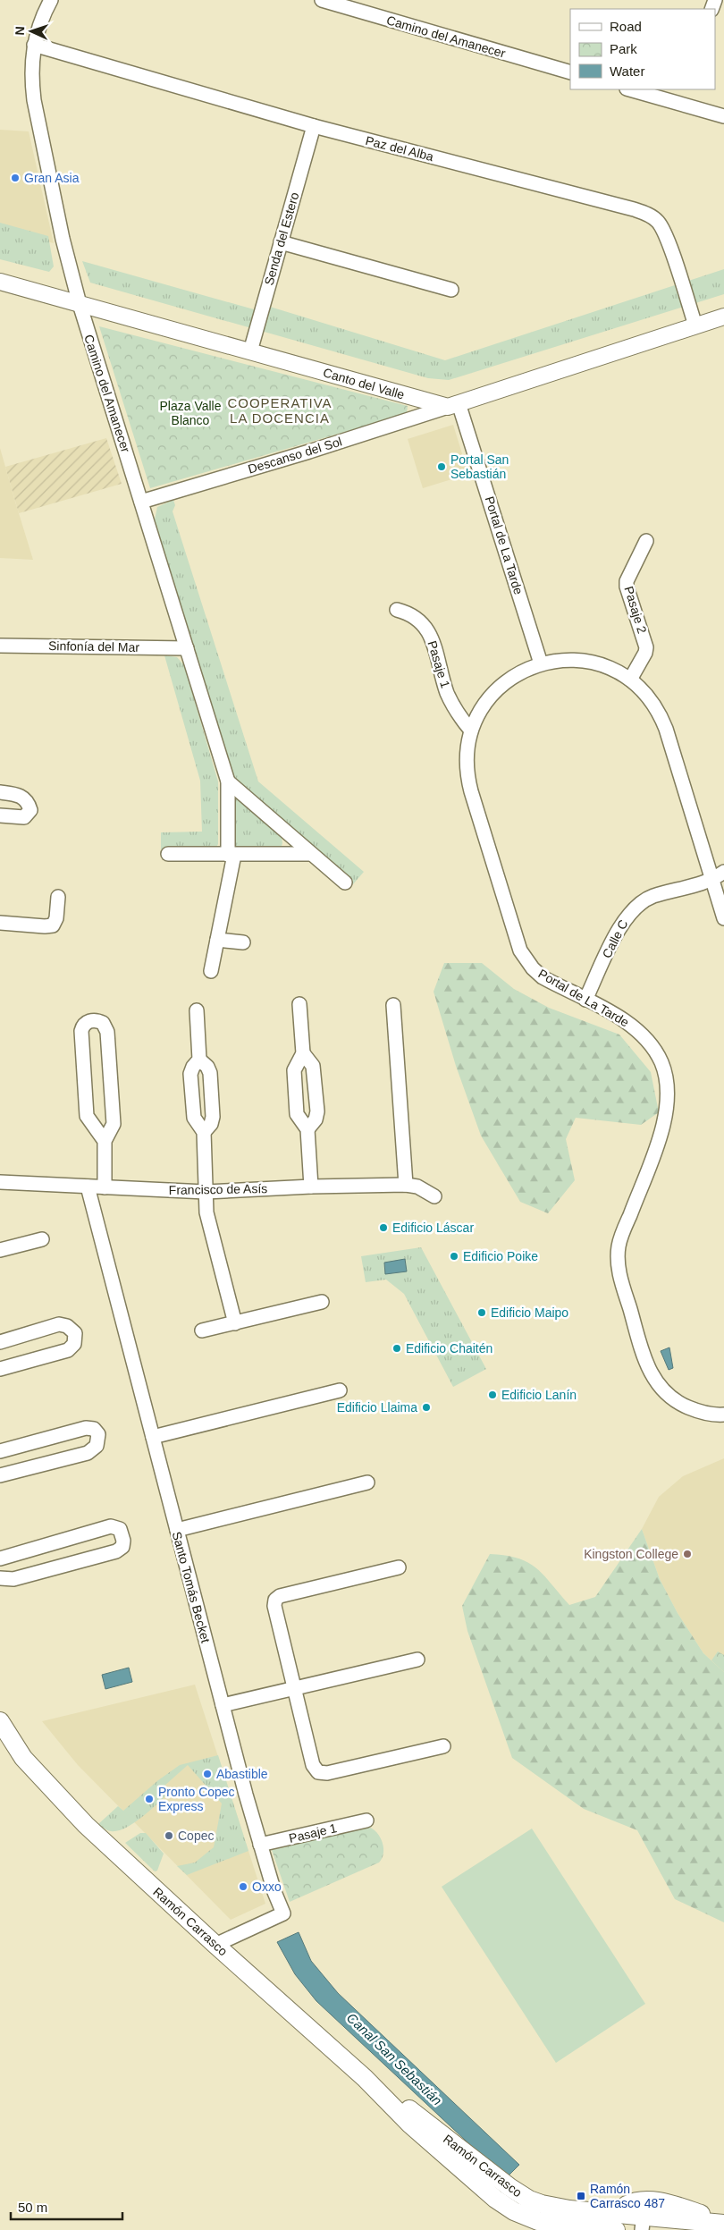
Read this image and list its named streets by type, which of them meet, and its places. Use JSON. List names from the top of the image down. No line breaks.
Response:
{"streets":{"main road":["Ramón Carrasco"],"street":["Camino del Amanecer","Paz del Alba","Senda del Estero","Canto del Valle","Descanso del Sol","Portal de La Tarde","Pasaje 2","Sinfonía del Mar","Pasaje 1","Calle C","Francisco de Asís","Santo Tomás Becket"]},"crossings":[["Camino del Amanecer","Paz del Alba"],["Camino del Amanecer","Canto del Valle"],["Camino del Amanecer","Descanso del Sol"],["Camino del Amanecer","Sinfonía del Mar"],["Paz del Alba","Senda del Estero"],["Senda del Estero","Canto del Valle"],["Canto del Valle","Descanso del Sol"],["Canto del Valle","Portal de La Tarde"],["Descanso del Sol","Portal de La Tarde"],["Portal de La Tarde","Pasaje 2"],["Portal de La Tarde","Pasaje 1"],["Portal de La Tarde","Calle C"],["Pasaje 1","Santo Tomás Becket"],["Francisco de Asís","Santo Tomás Becket"],["Santo Tomás Becket","Ramón Carrasco"]],"districts":["COOPERATIVA LA DOCENCIA"],"water":["Canal San Sebastián"],"parks":["Plaza Valle Blanco"],"places":{"other":["Gran Asia","Portal San Sebastián","Edificio Láscar","Edificio Poike","Edificio Maipo","Edificio Chaitén","Edificio Lanín","Edificio Llaima","Kingston College","Abastible","Pronto Copec Express","Copec","Oxxo"],"transit":["Ramón Carrasco 487"]},"legend":["Road","Park","Water"],"scale_bar":"50 m","north":"left"}
